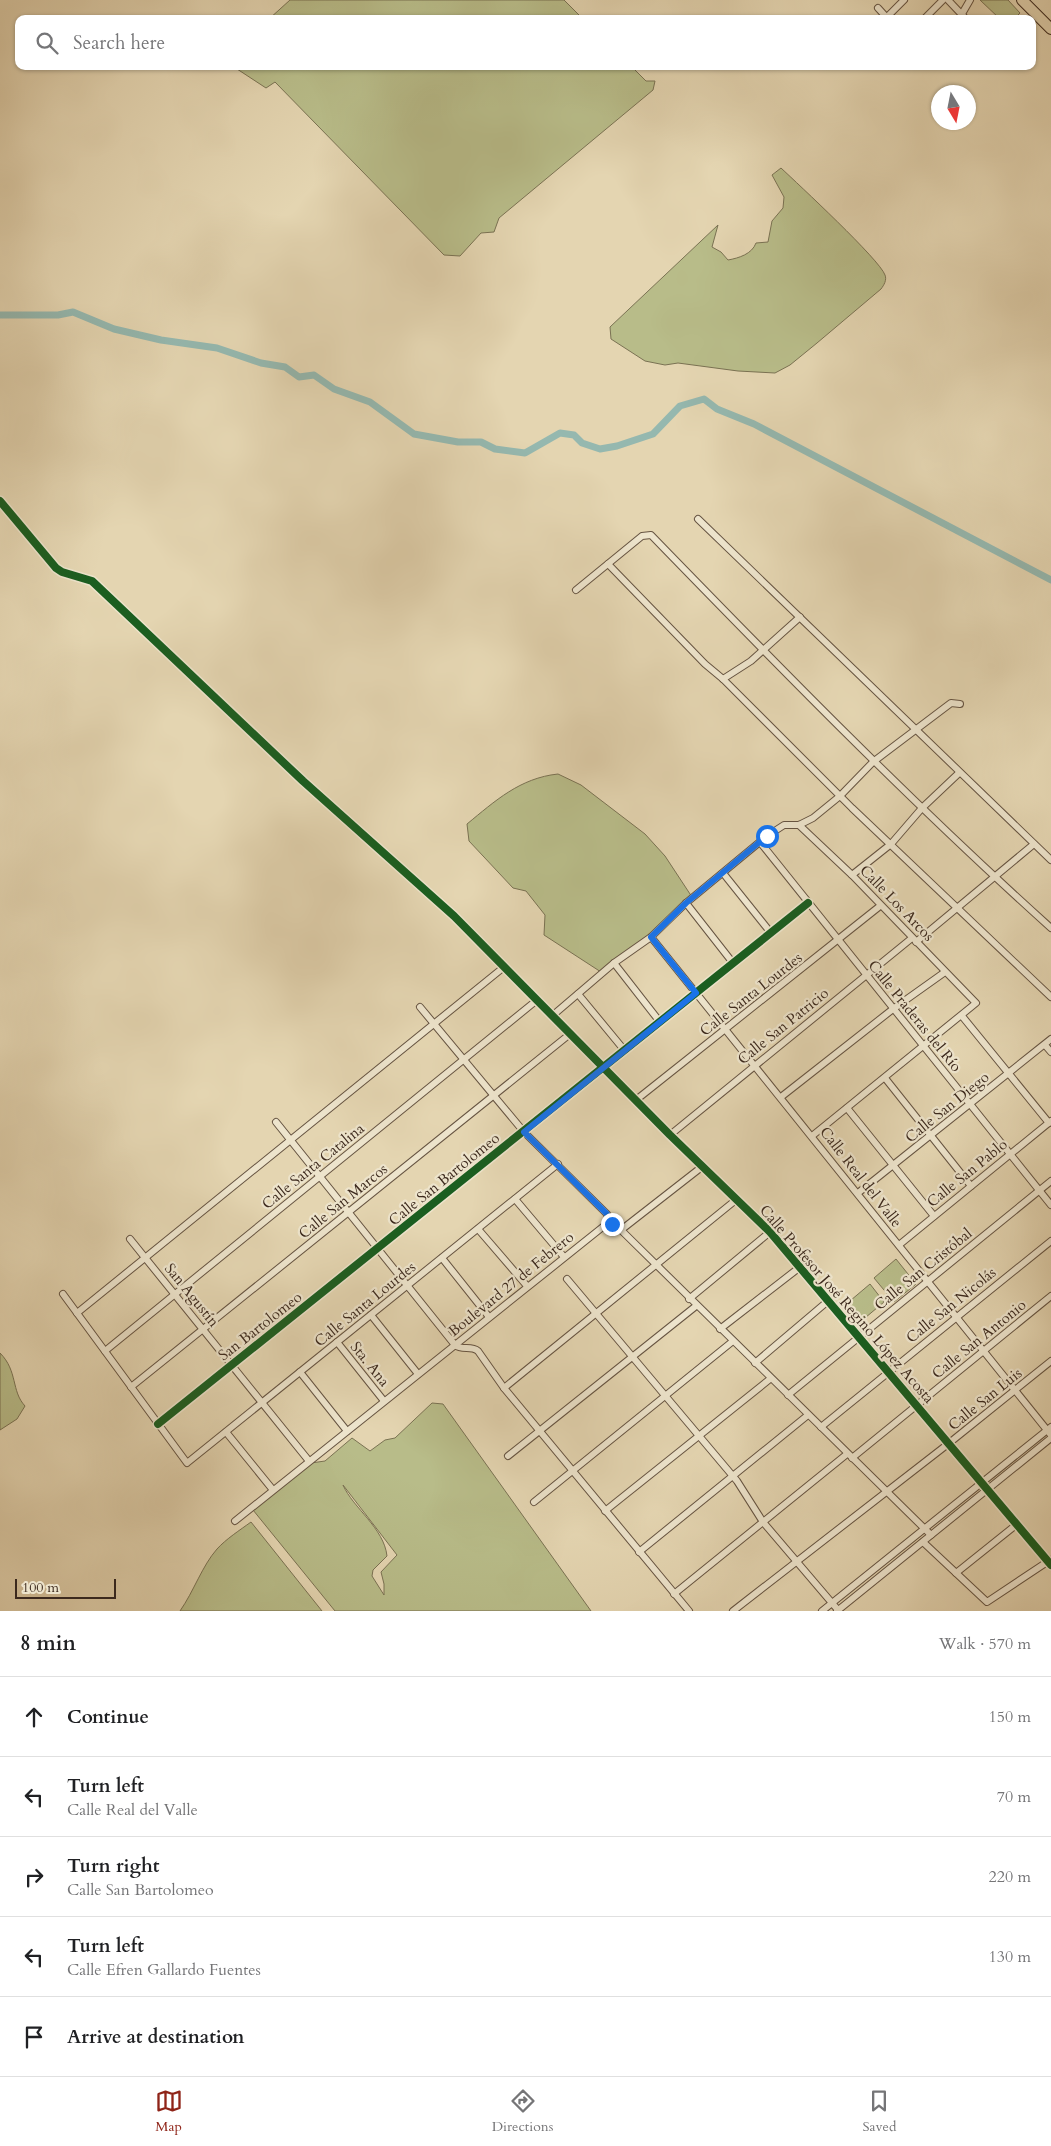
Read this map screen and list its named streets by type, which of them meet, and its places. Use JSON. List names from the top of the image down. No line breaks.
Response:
{"streets":{"street":["Calle Los Arcos","Calle Santa Lourdes","Calle Praderas del Río","Calle San Patricio","Calle San Diego","Calle Santa Catalina","Calle San Pablo","Calle Real del Valle","Calle San Bartolomeo","Calle San Marcos","Calle San Cristóbal","Boulevard 27 de Febrero","San Agustín","Calle Profesor José Regino López Acosta","Calle San Nicolás","San Bartolomeo","Calle San Antonio","Sta. Ana","Calle San Luis"]},"crossings":[["Calle Los Arcos","Calle Santa Lourdes"],["Calle Los Arcos","Calle San Patricio"],["Calle Santa Lourdes","Calle Praderas del Río"],["Calle Santa Lourdes","Calle Real del Valle"],["Calle Santa Lourdes","San Agustín"],["Calle Santa Lourdes","Calle Profesor José Regino López Acosta"],["Calle Santa Lourdes","San Bartolomeo"],["Calle Santa Lourdes","Sta. Ana"],["Calle Praderas del Río","Calle San Patricio"],["Calle Praderas del Río","Calle San Diego"],["Calle Praderas del Río","Calle San Pablo"],["Calle Praderas del Río","Calle San Bartolomeo"],["Calle Praderas del Río","Calle San Cristóbal"],["Calle San Patricio","Calle Real del Valle"],["Calle San Patricio","Calle Profesor José Regino López Acosta"],["Calle San Diego","Calle Real del Valle"],["Calle Santa Catalina","San Agustín"],["Calle Santa Catalina","Calle Profesor José Regino López Acosta"],["Calle San Pablo","Calle Real del Valle"],["Calle Real del Valle","Calle San Bartolomeo"],["Calle Real del Valle","Calle San Cristóbal"],["Calle Real del Valle","Calle San Nicolás"],["Calle Real del Valle","Calle San Antonio"],["Calle Real del Valle","Calle San Luis"],["Calle San Bartolomeo","Calle Profesor José Regino López Acosta"],["Calle San Bartolomeo","San Bartolomeo"],["Calle San Marcos","San Agustín"],["Calle San Marcos","Calle Profesor José Regino López Acosta"],["Calle San Cristóbal","Calle Profesor José Regino López Acosta"],["Boulevard 27 de Febrero","San Agustín"],["Boulevard 27 de Febrero","Sta. Ana"],["San Agustín","San Bartolomeo"],["Calle Profesor José Regino López Acosta","Calle San Nicolás"],["Calle Profesor José Regino López Acosta","Calle San Antonio"],["Calle Profesor José Regino López Acosta","Calle San Luis"]],"scale_bar":"100 m","north":"bottom","page":{"search":"Search here","scale":"100 m","heading":["8 min","Walk · 570 m"],"list":[["Continue","150 m"],["Turn left","Calle Real del Valle","70 m"],["Turn right","Calle San Bartolomeo","220 m"],["Turn left","Calle Efren Gallardo Fuentes","130 m"],"Arrive at destination"],"nav":["Map","Directions","Saved"]}}
